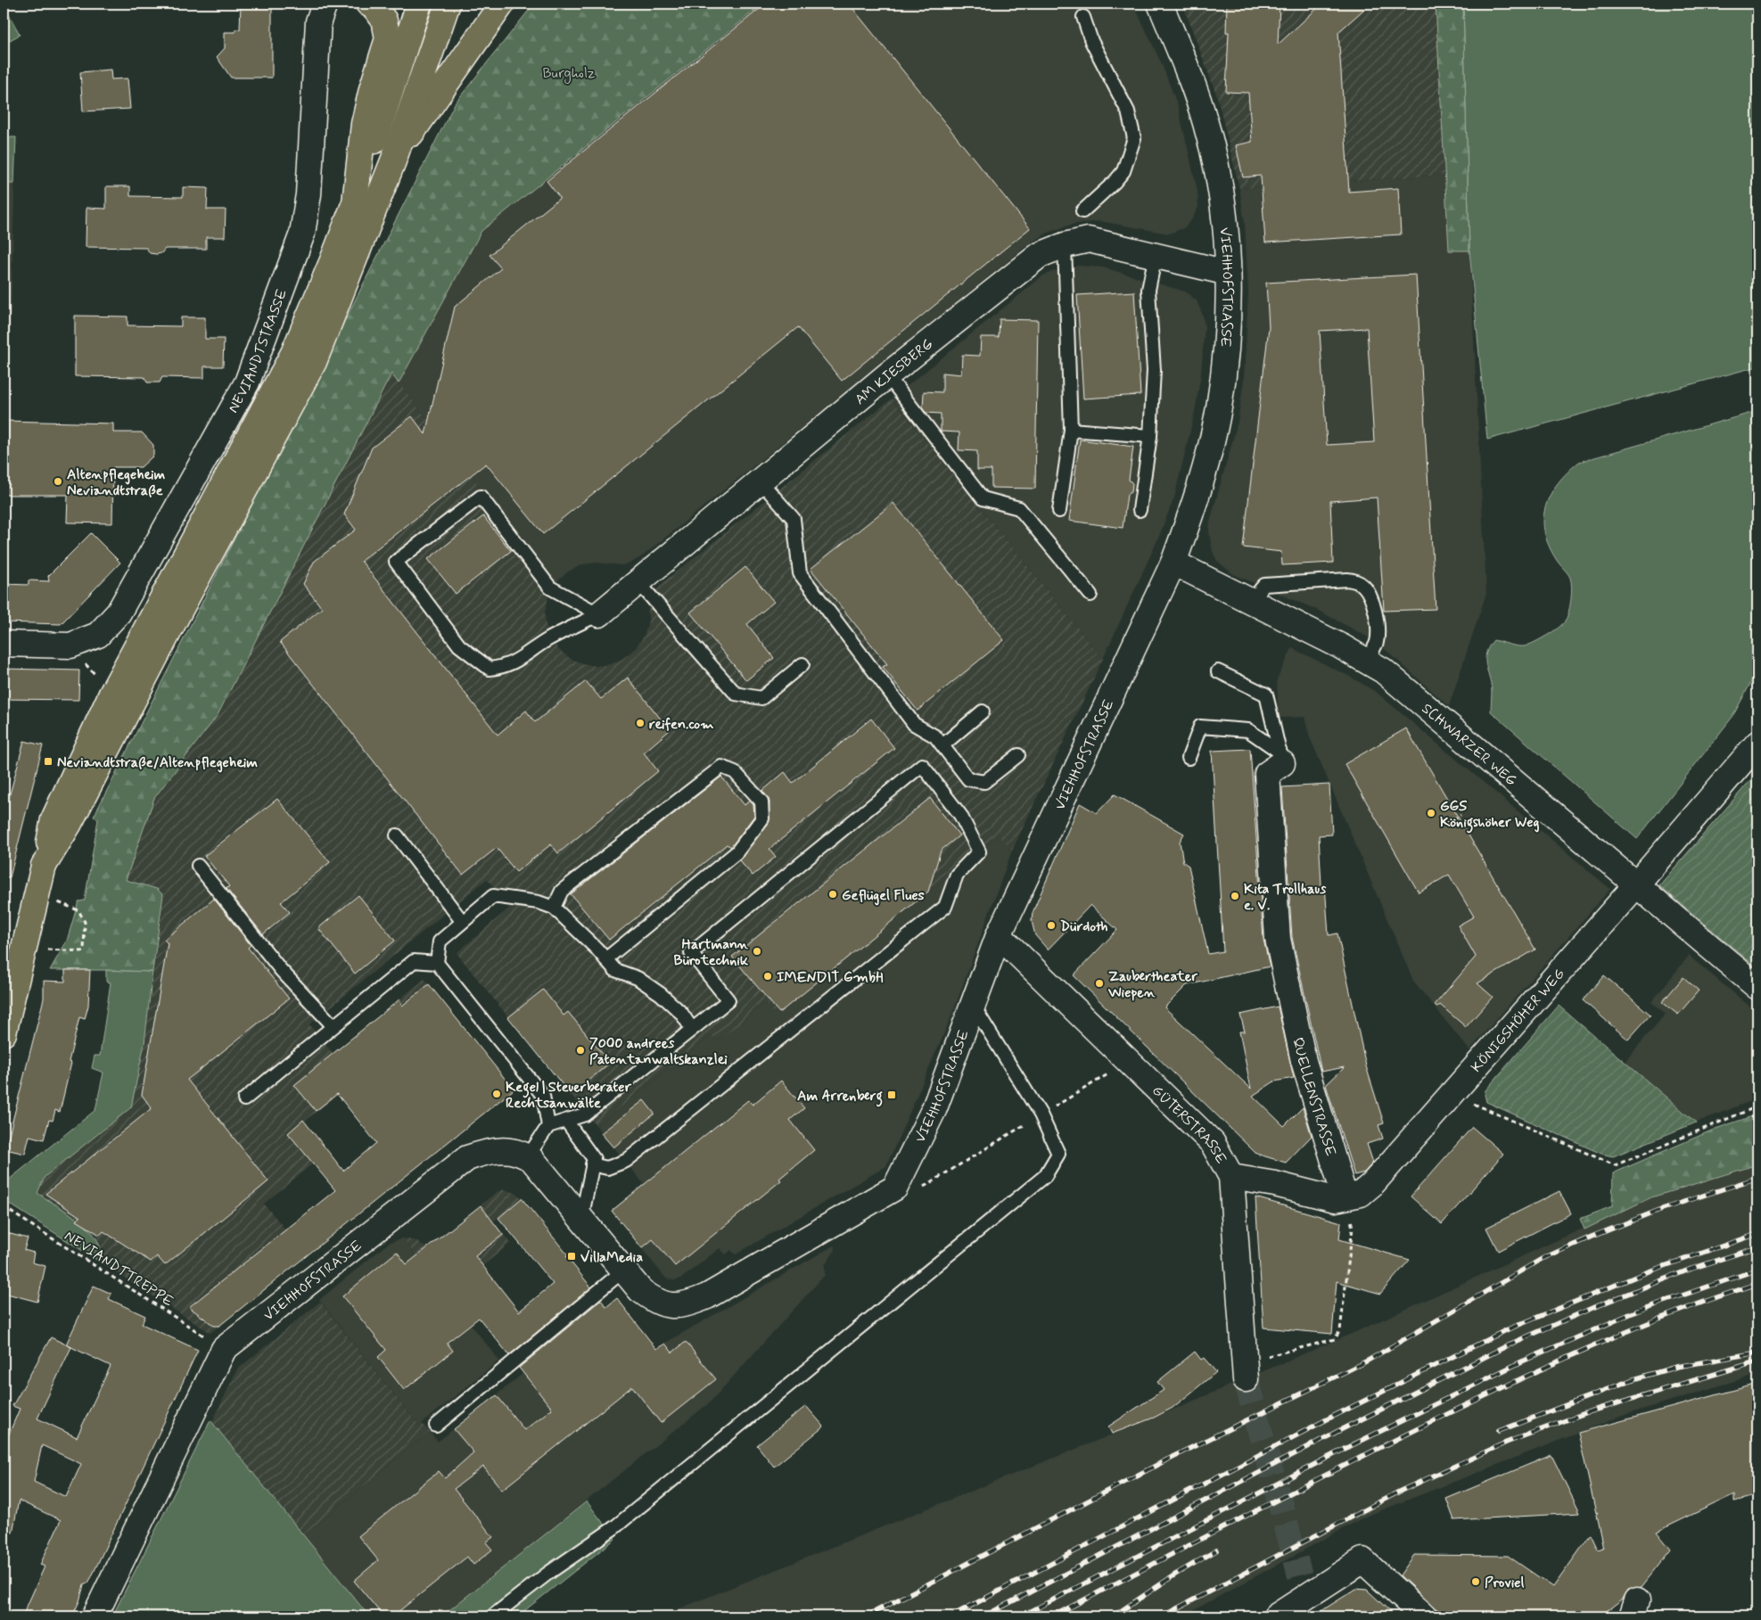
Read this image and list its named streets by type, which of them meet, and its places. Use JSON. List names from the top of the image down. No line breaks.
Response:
{"streets":{"street":["VIEHHOFSTRASSE","NEVIANDTSTRASSE","AM KIESBERG","SCHWARZER WEG","KÖNIGSHÖHER WEG","QUELLENSTRASSE","GÜTERSTRASSE"],"path":["NEVIANDTTREPPE"]},"crossings":[["VIEHHOFSTRASSE","AM KIESBERG"],["VIEHHOFSTRASSE","SCHWARZER WEG"],["VIEHHOFSTRASSE","GÜTERSTRASSE"],["VIEHHOFSTRASSE","NEVIANDTTREPPE"],["SCHWARZER WEG","KÖNIGSHÖHER WEG"],["KÖNIGSHÖHER WEG","QUELLENSTRASSE"],["KÖNIGSHÖHER WEG","GÜTERSTRASSE"]],"parks":["Burgholz"],"places":{"other":["Altenpflegeheim Neviandtstraße","reifen.com","GGS Königshöher Weg","Geflügel Flues","Kita Trollhaus e. V.","Dürdoth","Hartmann Bürotechnik","IMENDIT GmbH","Zaubertheater Wiepen","7000 andrees Patentanwaltskanzlei","Kegel | Steuerberater Rechtsanwälte","Proviel"],"transit":["Neviandtstraße/Altenpflegeheim","Am Arrenberg","VillaMedia"]}}
